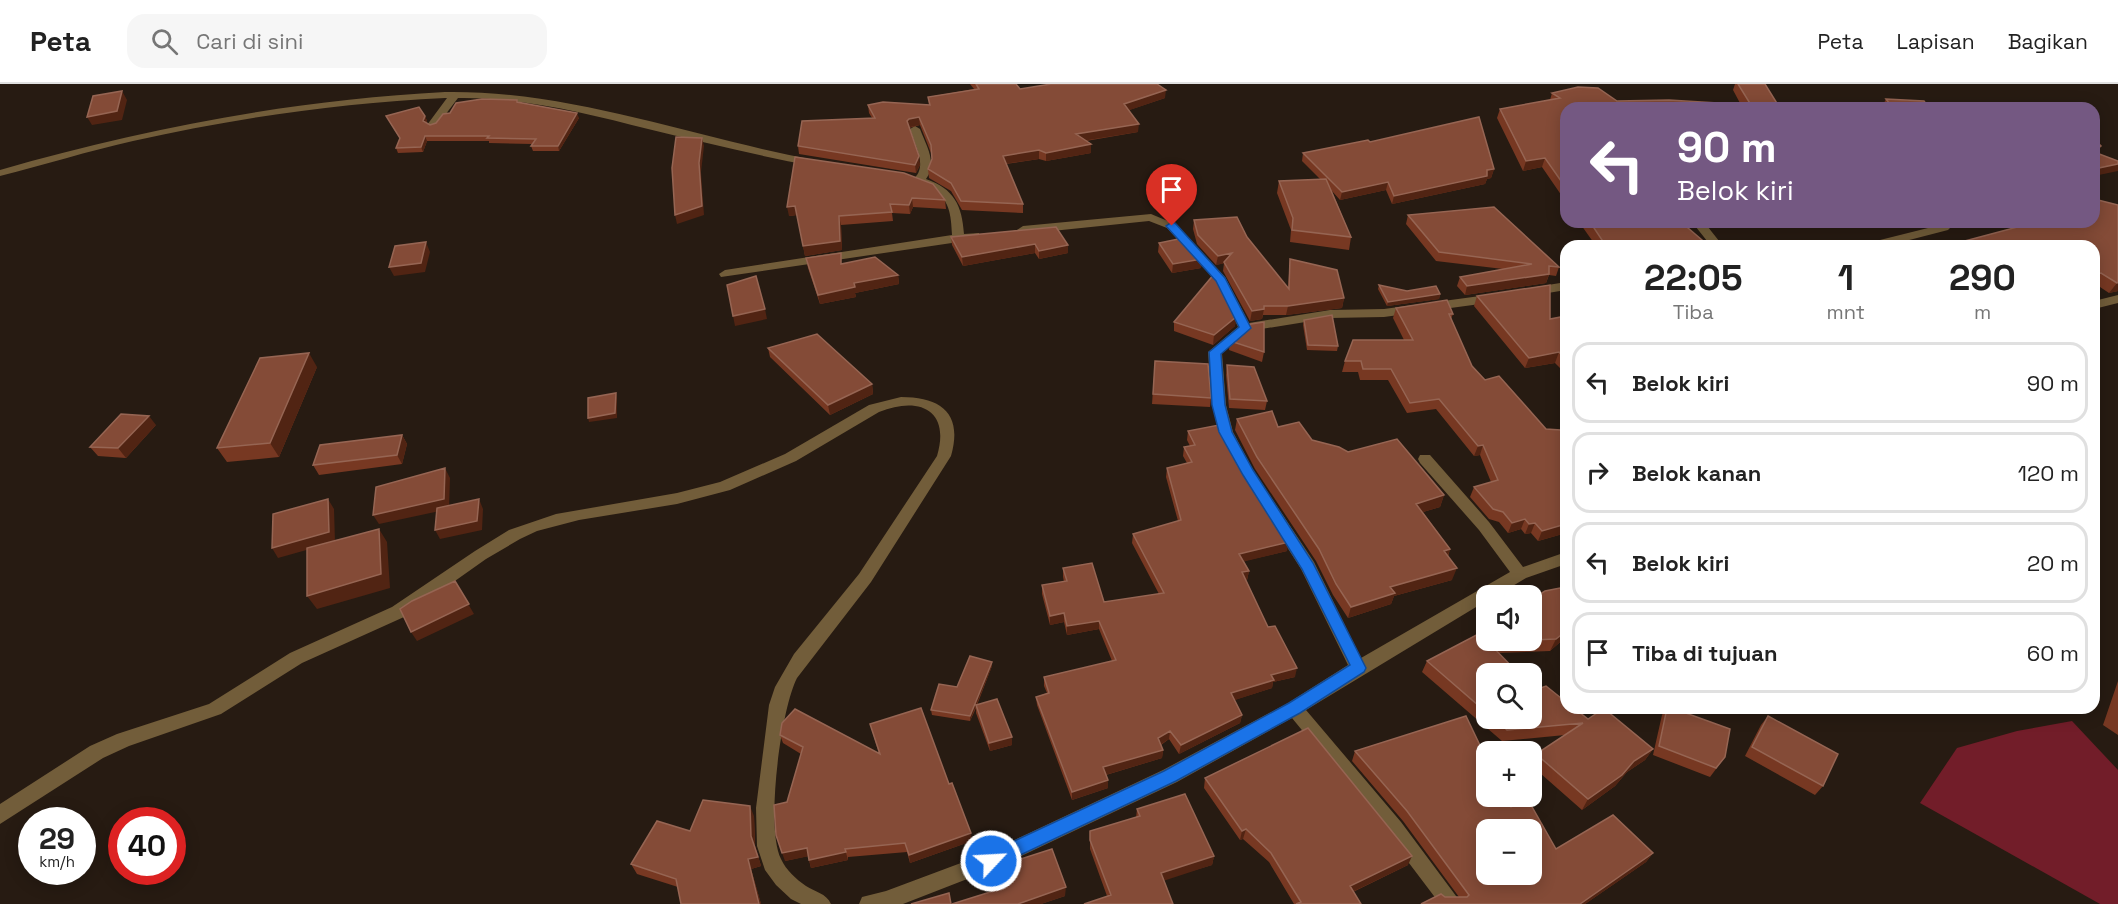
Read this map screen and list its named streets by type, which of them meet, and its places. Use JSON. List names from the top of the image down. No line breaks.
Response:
{"page":{"header":"Peta","search":"Cari di sini","nav":["Peta","Lapisan","Bagikan"],"turn":["90 m","Belok kiri"],"eta":["22:05","Tiba","1","mnt","290","m"],"list":[{"name":"Belok kiri","value":"90 m"},{"name":"Belok kanan","value":"120 m"},{"name":"Belok kiri","value":"20 m"},{"name":"Tiba di tujuan","value":"60 m"}],"map_buttons":["+","−"],"speed":"29 km/h","limit":"40"}}
